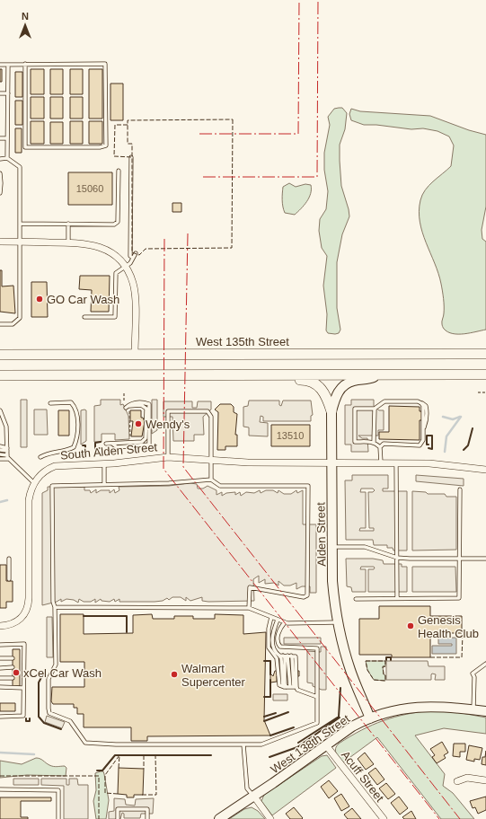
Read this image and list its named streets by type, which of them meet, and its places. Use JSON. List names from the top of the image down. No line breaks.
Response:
{"streets":{"main road":["West 135th Street"],"street":["South Alden Street","Alden Street","West 138th Street","Acuff Street"]},"crossings":[["South Alden Street","Alden Street"],["Alden Street","West 138th Street"],["West 138th Street","Acuff Street"]],"places":["GO Car Wash","Wendy's","Genesis Health Club","xCel Car Wash","Walmart Supercenter"],"house_numbers":["15060","13510"],"north":"top"}
